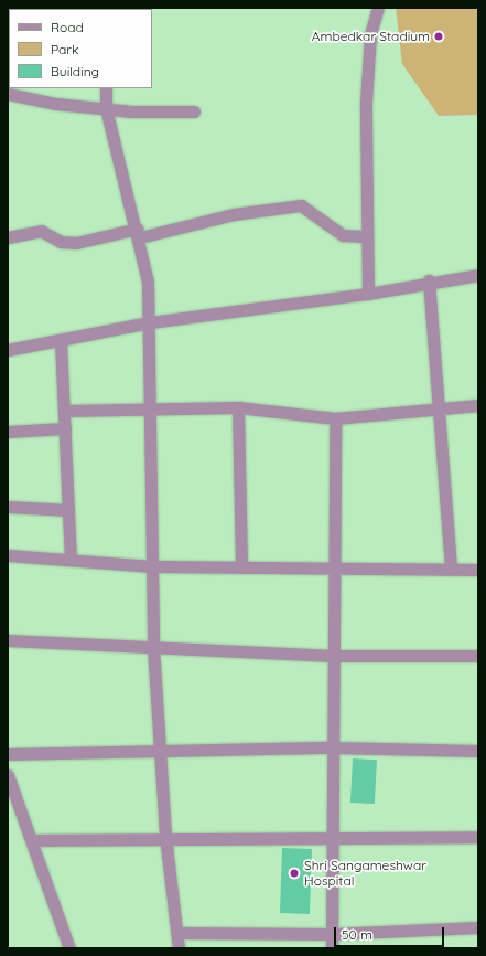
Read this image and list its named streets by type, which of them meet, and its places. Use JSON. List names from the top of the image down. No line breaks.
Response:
{"places":["Ambedkar Stadium","Shri Sangameshwar Hospital"],"legend":["Road","Park","Building"],"scale_bar":"50 m"}
